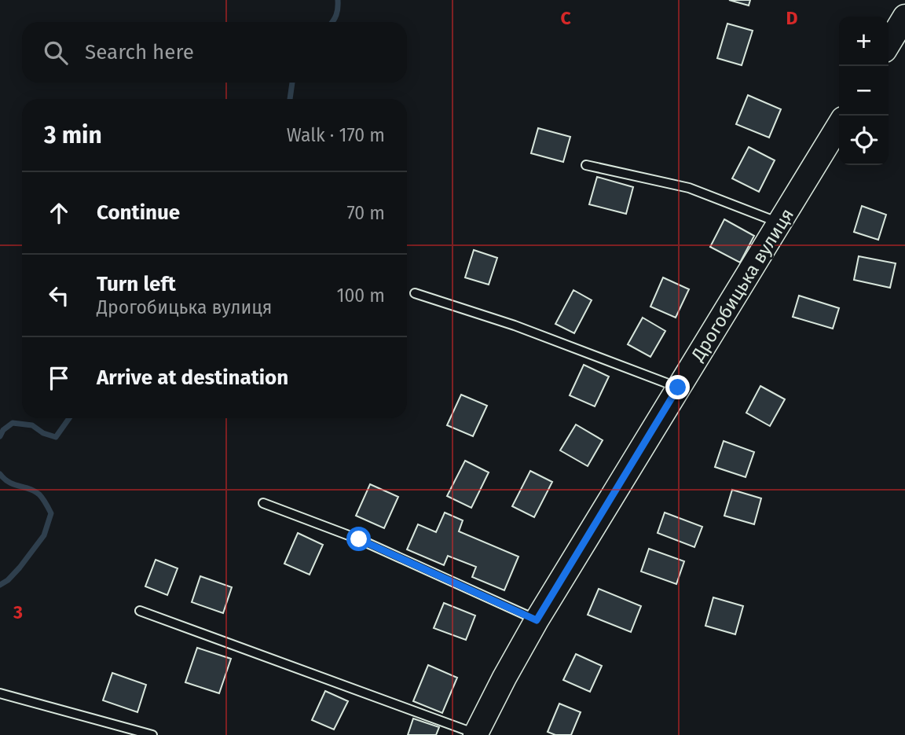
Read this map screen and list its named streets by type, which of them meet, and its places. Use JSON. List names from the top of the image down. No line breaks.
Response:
{"streets":{"main road":["Дрогобицька вулиця"]},"page":{"map_buttons":["+","−"],"search":"Search here","heading":["3 min","Walk · 170 m"],"list":[["Continue","70 m"],["Turn left","Дрогобицька вулиця","100 m"],"Arrive at destination"]},"grid":{"columns":["C","D"],"rows":["3"]}}
